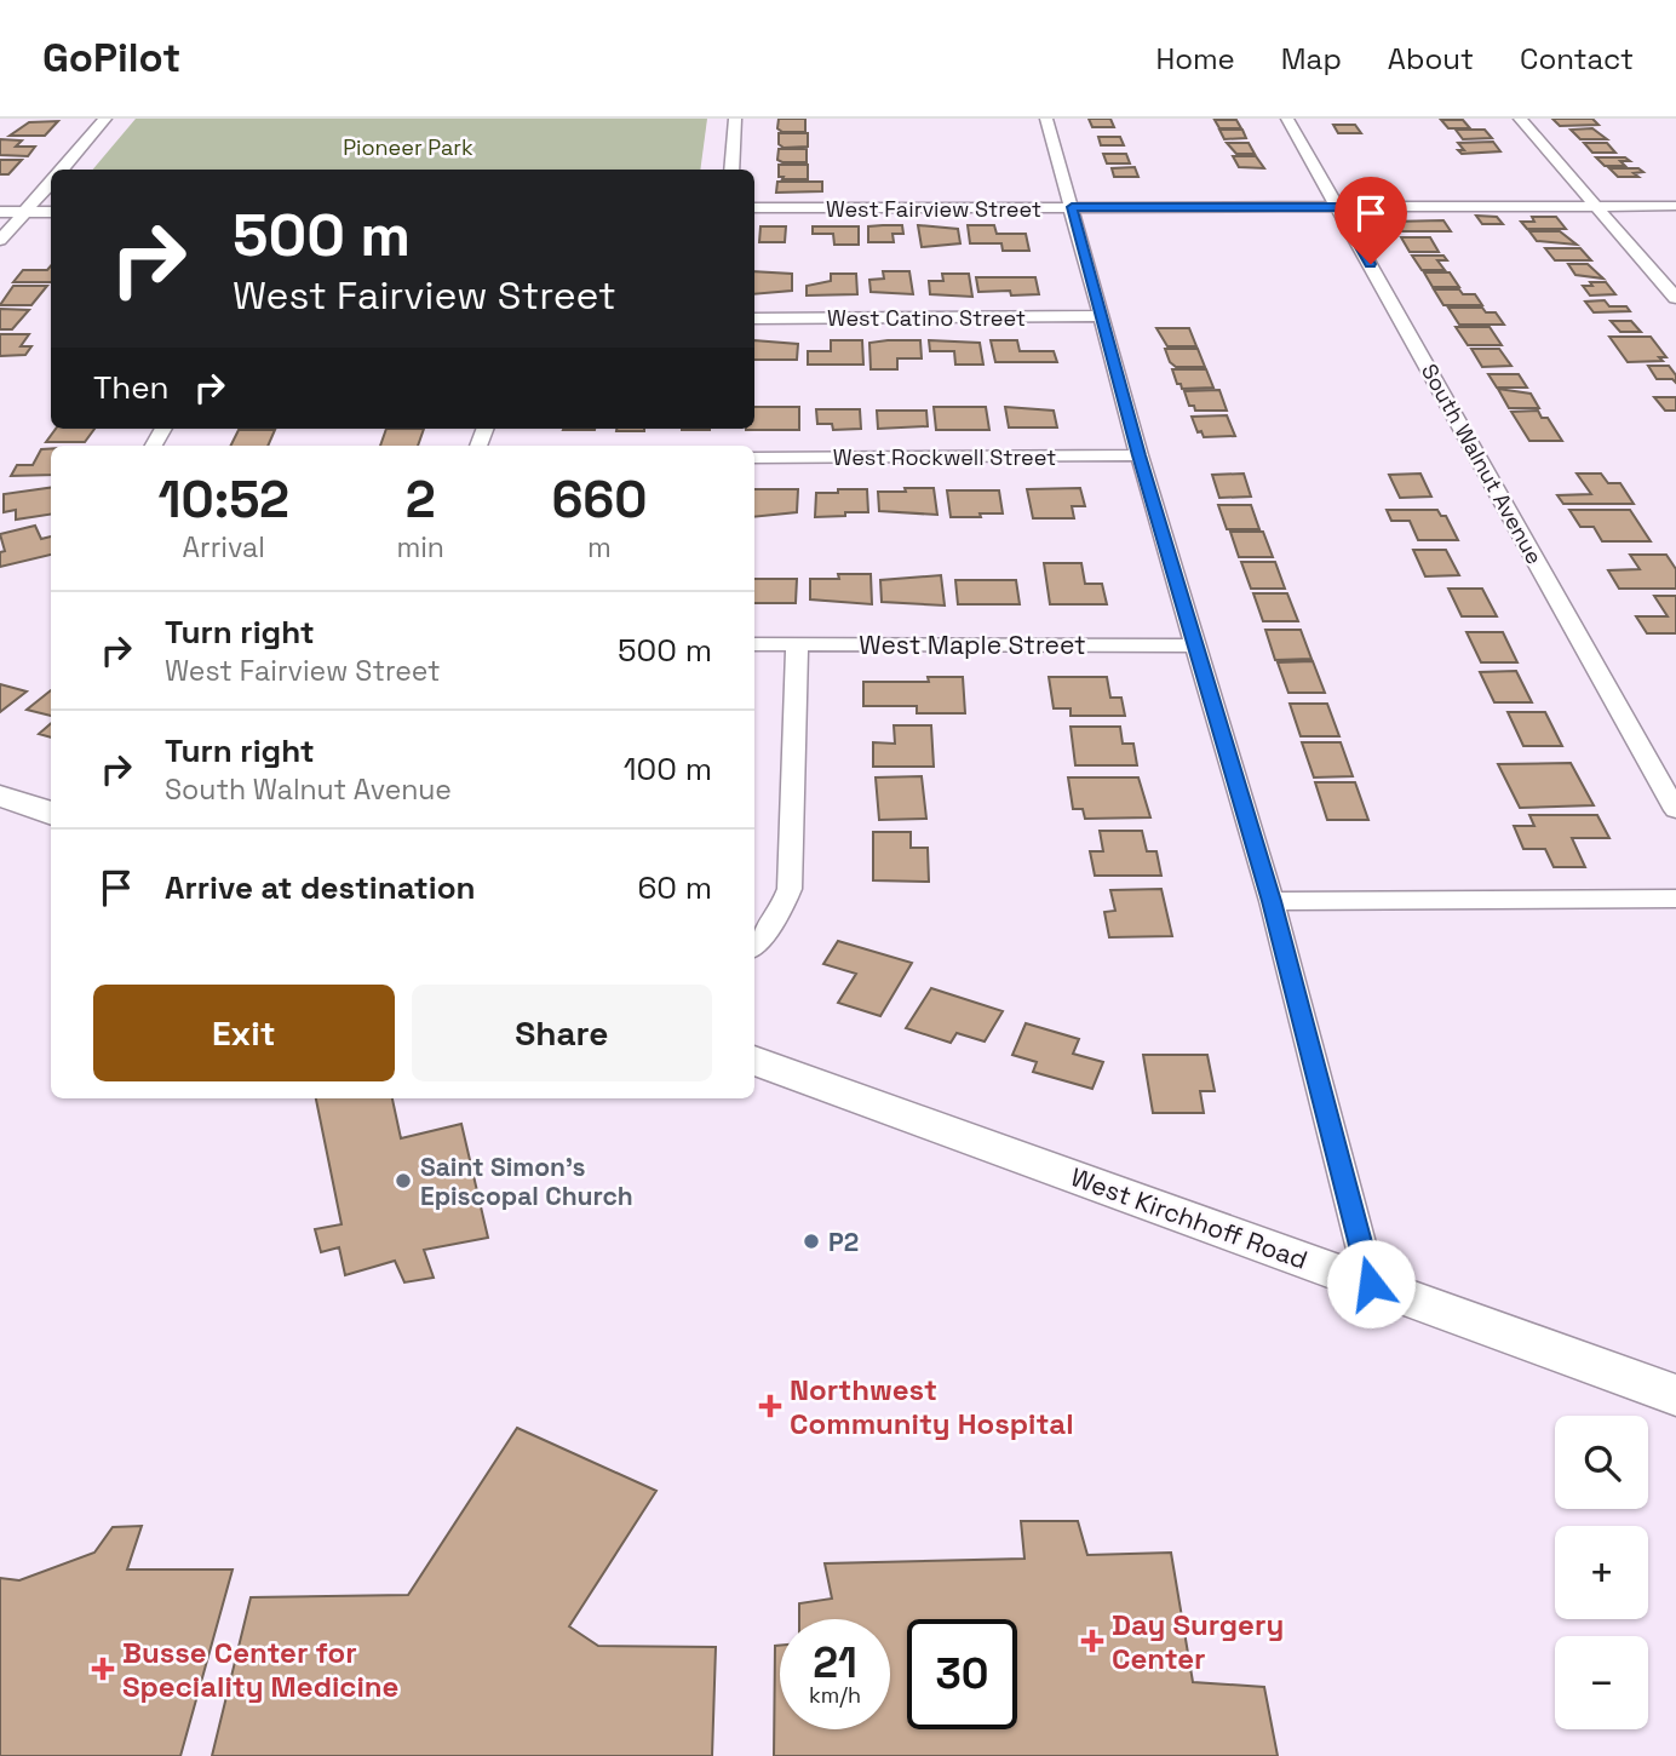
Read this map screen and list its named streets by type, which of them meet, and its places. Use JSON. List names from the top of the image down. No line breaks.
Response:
{"streets":{"main road":["West Kirchhoff Road"],"street":["West Fairview Street","West Catino Street","West Rockwell Street","South Walnut Avenue","West Maple Street"]},"crossings":[["West Fairview Street","South Walnut Avenue"]],"parks":["Pioneer Park"],"places":{"other":["Saint Simon's Episcopal Church","P2"],"health":["Northwest Community Hospital","Day Surgery Center","Busse Center for Speciality Medicine"]},"page":{"header":"GoPilot","nav":["Home","Map","About","Contact"],"turn":["500 m","West Fairview Street"],"then":"Then","eta":["10:52","Arrival","2","min","660","m"],"list":[{"name":"Turn right","note":"West Fairview Street","value":"500 m"},{"name":"Turn right","note":"South Walnut Avenue","value":"100 m"},{"name":"Arrive at destination","value":"60 m"}],"buttons":["Exit","Share"],"map_buttons":["+","−"],"speed":"21 km/h","limit":"30"}}
